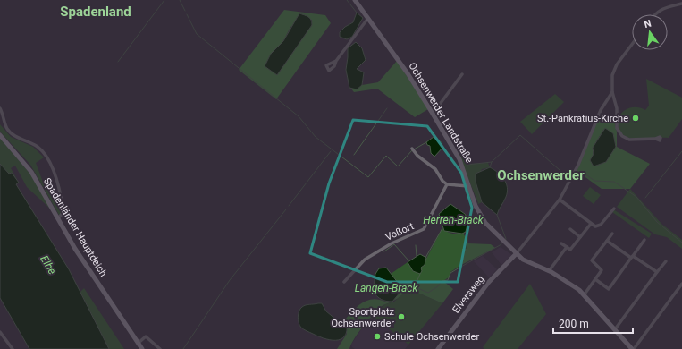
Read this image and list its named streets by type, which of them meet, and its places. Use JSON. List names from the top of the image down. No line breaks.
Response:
{"streets":{"street":["Ochsenwerder Landstraße","Spadenländer Hauptdeich","Voßort","Elversweg"]},"crossings":[["Ochsenwerder Landstraße","Elversweg"]],"districts":["Spadenland","Ochsenwerder"],"water":["Herren-Brack","Elbe","Langen-Brack"],"places":["St.-Pankratius-Kirche","Sportplatz Ochsenwerder","Schule Ochsenwerder"],"scale_bar":"200 m","north":"top"}
